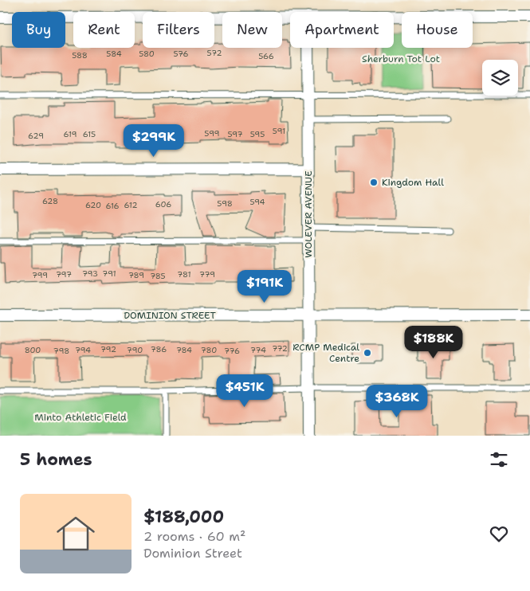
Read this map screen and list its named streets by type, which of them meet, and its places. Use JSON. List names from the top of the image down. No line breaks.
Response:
{"streets":{"street":["WOLEVER AVENUE","DOMINION STREET"]},"crossings":[["WOLEVER AVENUE","DOMINION STREET"]],"parks":["Sherburn Tot Lot","Minto Athletic Field"],"places":["Kingdom Hall","RCMP Medical Centre"],"house_numbers":["572","584","580","576","588","566","591","599","619","615","597","595","629","628","594","598","606","620","612","616","793","791","797","781","779","799","789","785","772","792","786","800","794","790","784","780","774","798","776"],"page":{"chip":["Buy","Rent","Filters","New","Apartment","House"],"price":["$299K","$191K","$188K","$451K","$368K"],"heading":"5 homes","list":[{"name":"$188,000","note":"2 rooms · 60 m² · Dominion Street"}]}}
